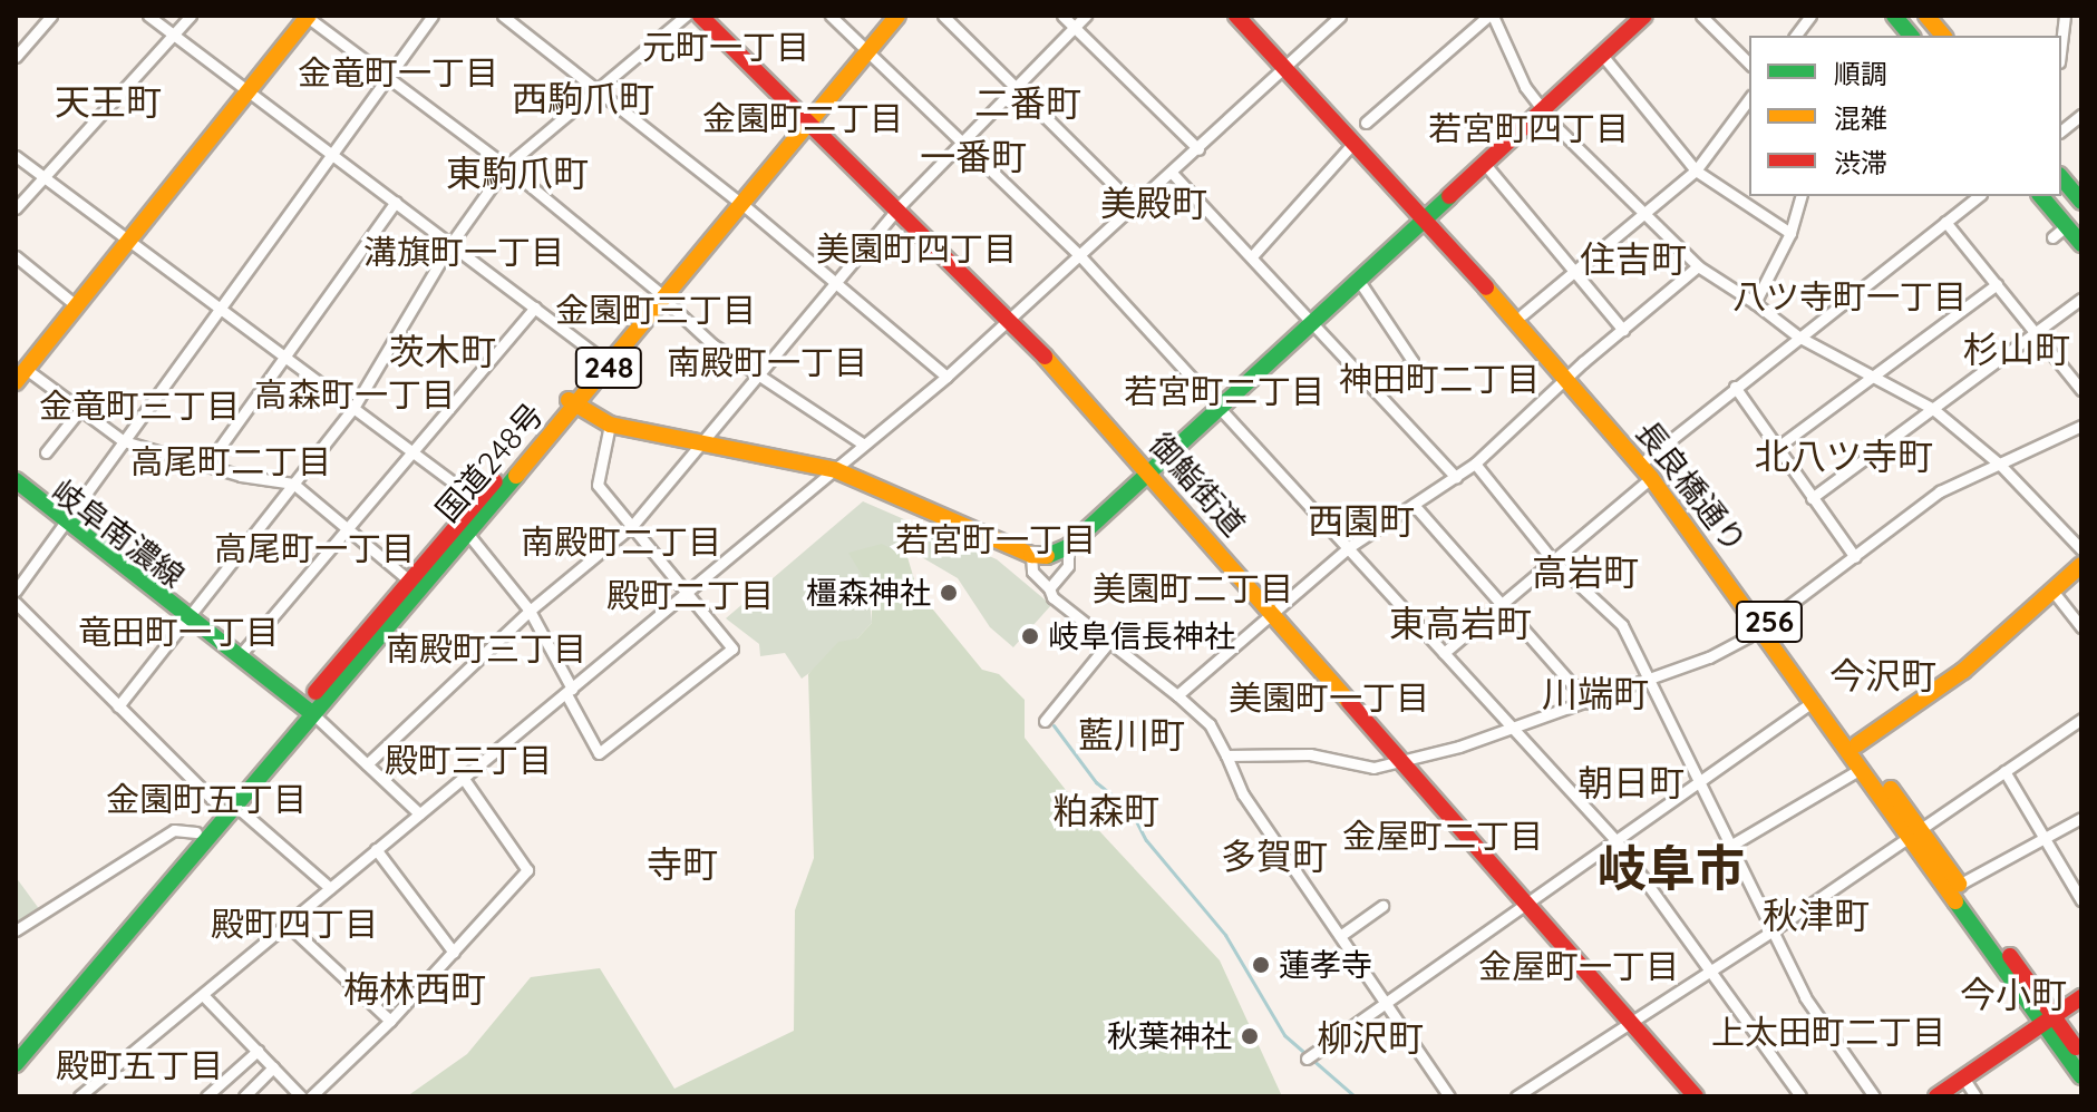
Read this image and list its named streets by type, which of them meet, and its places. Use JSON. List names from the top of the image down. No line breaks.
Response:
{"streets":{"main road":["248","国道248号","御鮨街道","長良橋通り","岐阜南濃線","256"]},"crossings":[["国道248号","御鮨街道"],["国道248号","岐阜南濃線"]],"districts":["元町一丁目","金竜町一丁目","西駒爪町","天王町","二番町","金園町二丁目","若宮町四丁目","一番町","東駒爪町","美殿町","美園町四丁目","溝旗町一丁目","住吉町","八ツ寺町一丁目","金園町三丁目","杉山町","茨木町","南殿町一丁目","神田町二丁目","若宮町二丁目","高森町一丁目","金竜町三丁目","北八ツ寺町","高尾町二丁目","西園町","若宮町一丁目","南殿町二丁目","高尾町一丁目","高岩町","美園町二丁目","殿町二丁目","東高岩町","竜田町一丁目","南殿町三丁目","今沢町","川端町","美園町一丁目","藍川町","殿町三丁目","朝日町","金園町五丁目","粕森町","金屋町二丁目","多賀町","寺町","岐阜市","秋津町","殿町四丁目","金屋町一丁目","梅林西町","今小町","上太田町二丁目","柳沢町","殿町五丁目"],"places":["橿森神社","岐阜信長神社","蓮孝寺","秋葉神社"],"legend":["順調","混雑","渋滞"]}
